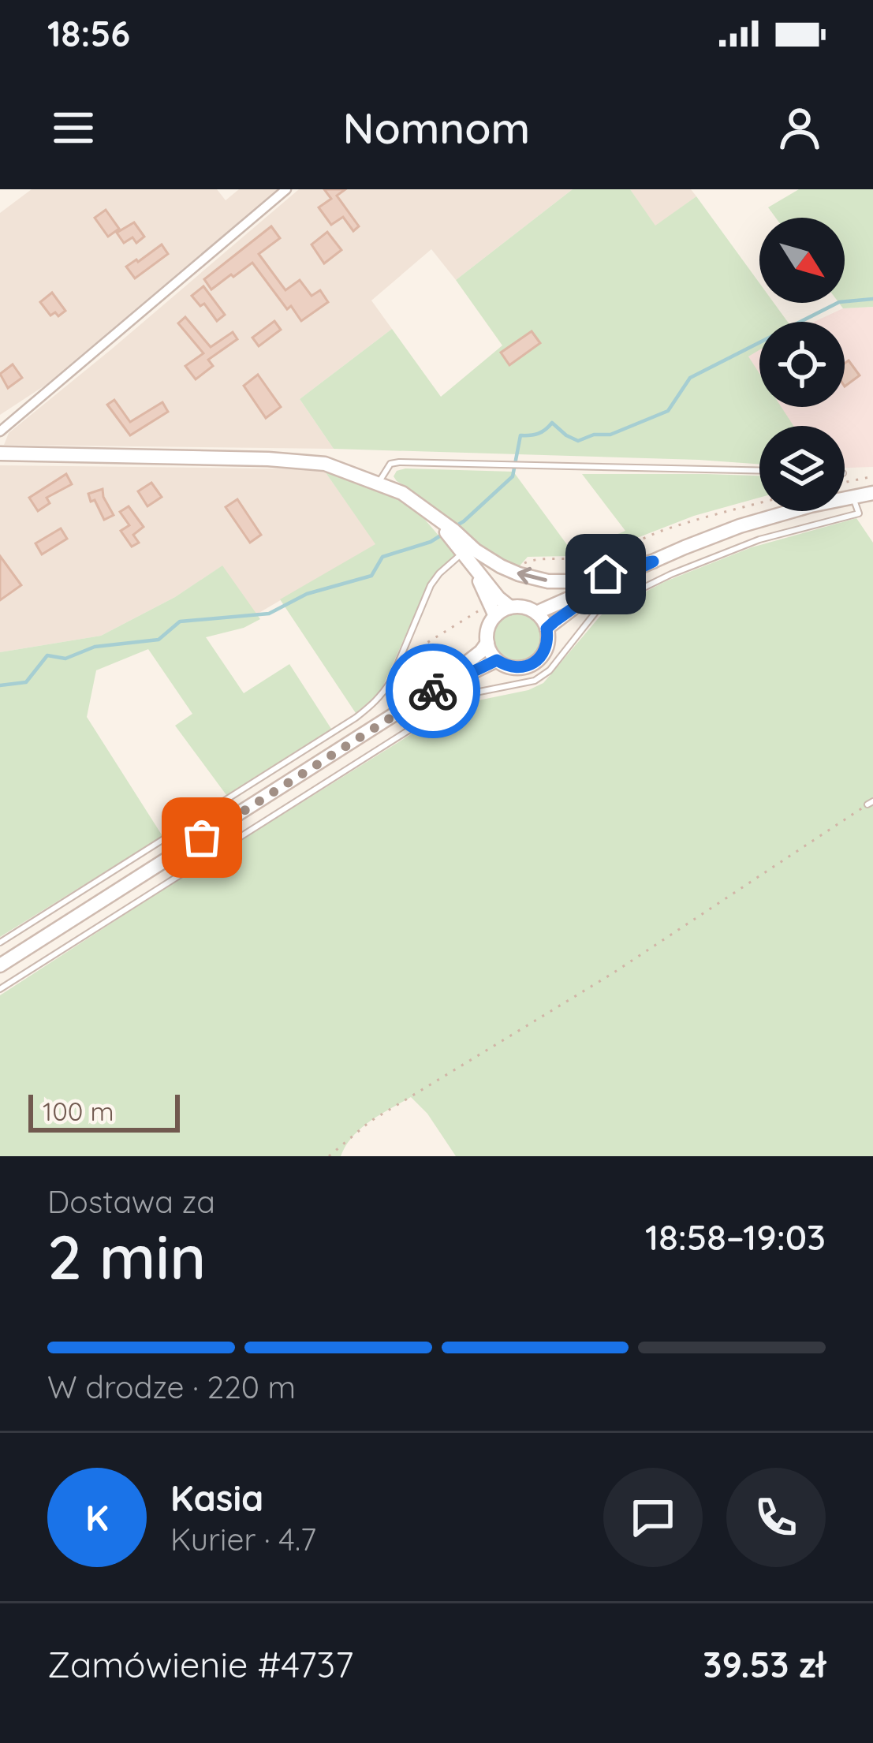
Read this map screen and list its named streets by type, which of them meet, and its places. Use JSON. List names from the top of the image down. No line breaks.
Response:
{"scale_bar":"100 m","north":"bottom right","page":{"status":"18:56","header":"Nomnom","scale":"100 m","heading":["2 min","Dostawa za","18:58–19:03"],"panel":["Kasia","Kurier · 4.7","Zamówienie #4737","39.53 zł"],"bar":"W drodze · 220 m","round":"K"}}
